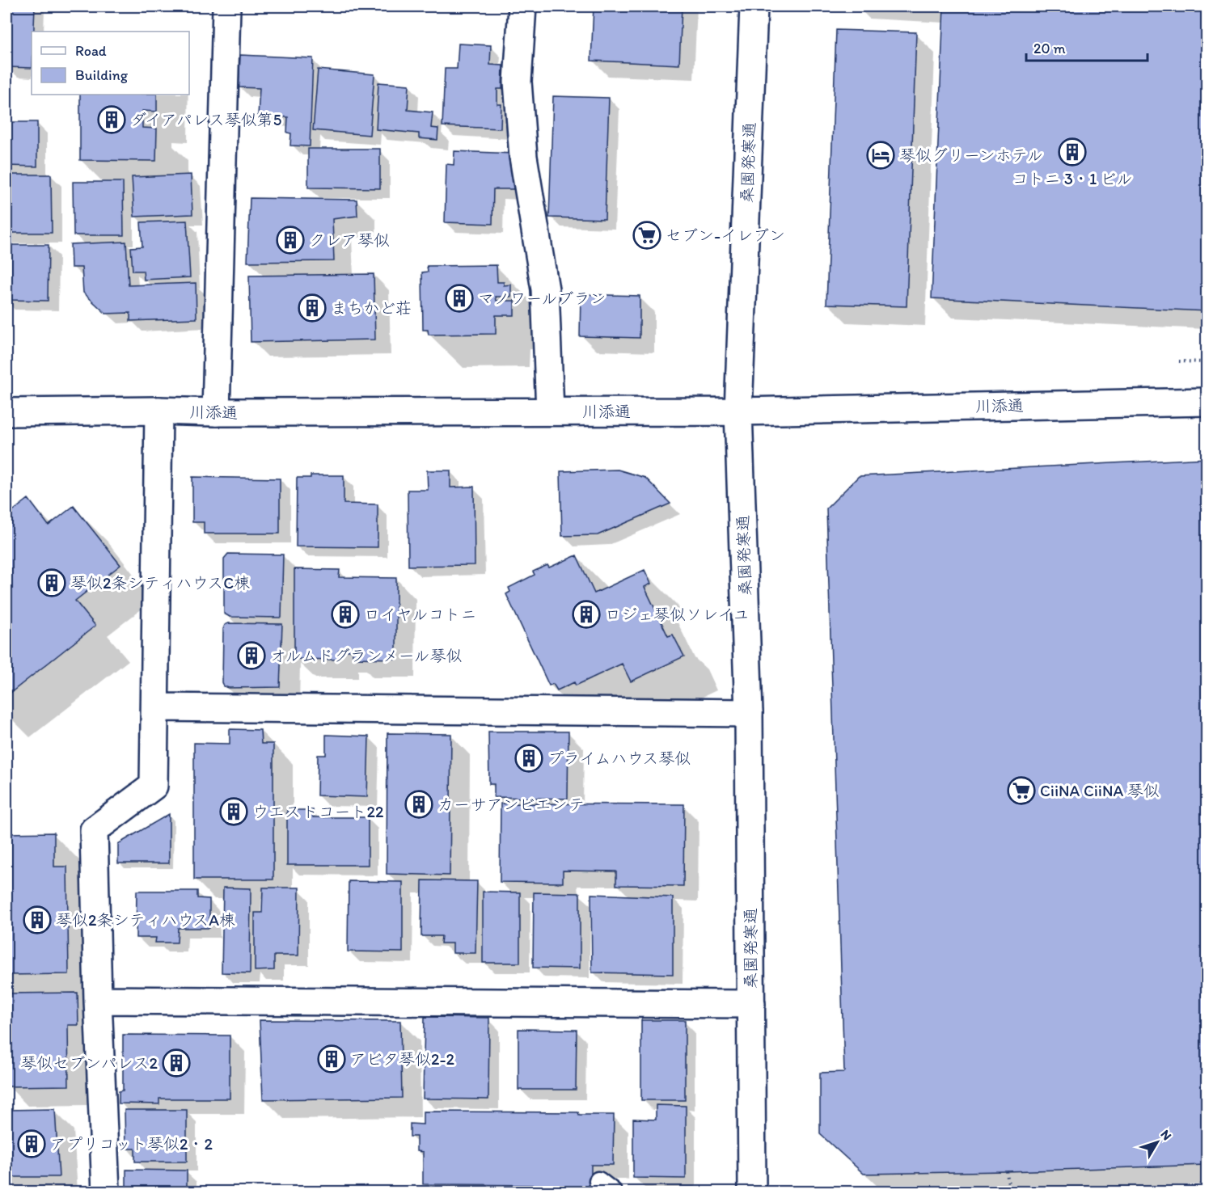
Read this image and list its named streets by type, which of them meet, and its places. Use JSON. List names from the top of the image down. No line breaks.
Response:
{"streets":{"street":["桑園発寒通","川添通"]},"crossings":[["桑園発寒通","川添通"]],"places":{"building":["ダイアパレス琴似第5","コトニ 3・1 ビル","クレア琴似","マノワールブラン","まちかど荘","琴似2条シティハウスC棟","ロイヤルコトニ","ロジェ琴似ソレイユ","オルムドグランメール琴似","プライムハウス琴似","カーサアンビエンテ","ウエストコート22","琴似2条シティハウスA棟","アビタ琴似2-2","琴似セブンパレス2","アプリコット琴似2・2"],"hotel":["琴似グリーンホテル"],"supermarket":["セブン-イレブン","CiiNA CiiNA 琴似"]},"legend":["Road","Building"],"scale_bar":"20 m","north":"top right"}
